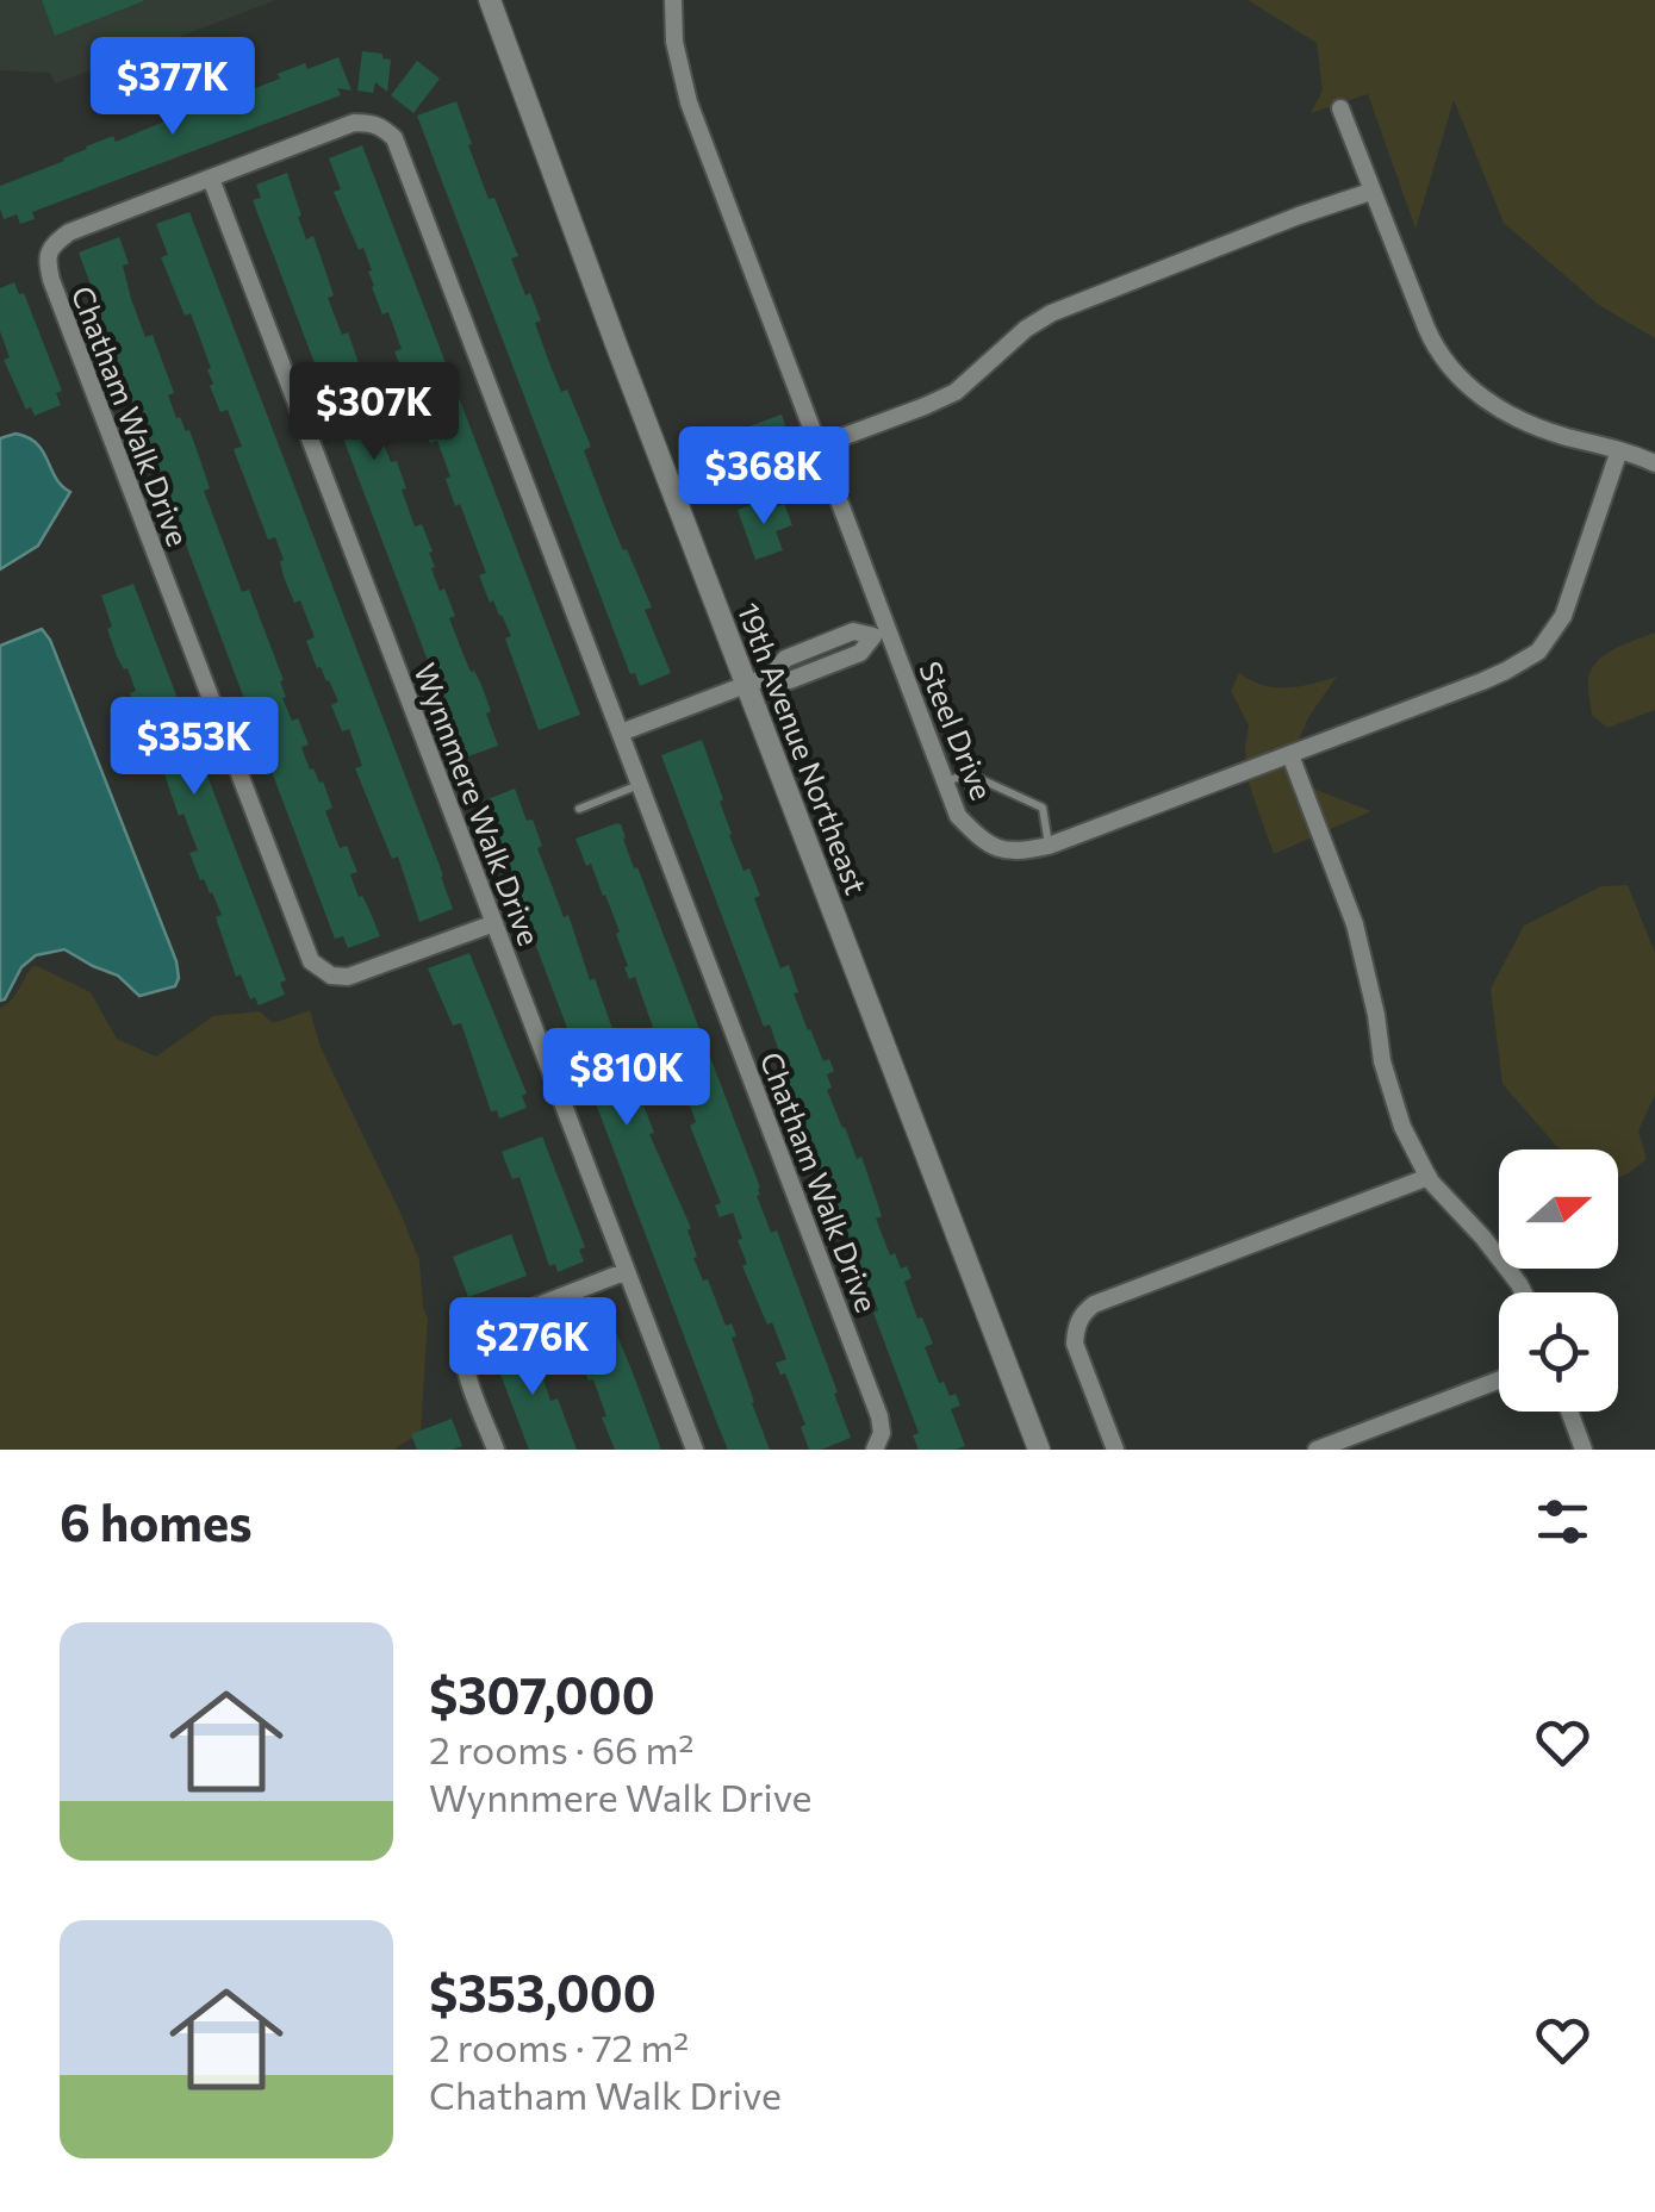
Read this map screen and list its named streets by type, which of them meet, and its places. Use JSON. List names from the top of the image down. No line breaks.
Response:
{"streets":{"street":["Chatham Walk Drive","Steel Drive","19th Avenue Northeast","Wynnmere Walk Drive"]},"crossings":[["Chatham Walk Drive","Wynnmere Walk Drive"]],"north":"right","page":{"price":["$377K","$307K","$368K","$353K","$810K","$276K"],"heading":"6 homes","list":[{"name":"$307,000","note":"2 rooms · 66 m² · Wynnmere Walk Drive"},{"name":"$353,000","note":"2 rooms · 72 m² · Chatham Walk Drive"}]}}
